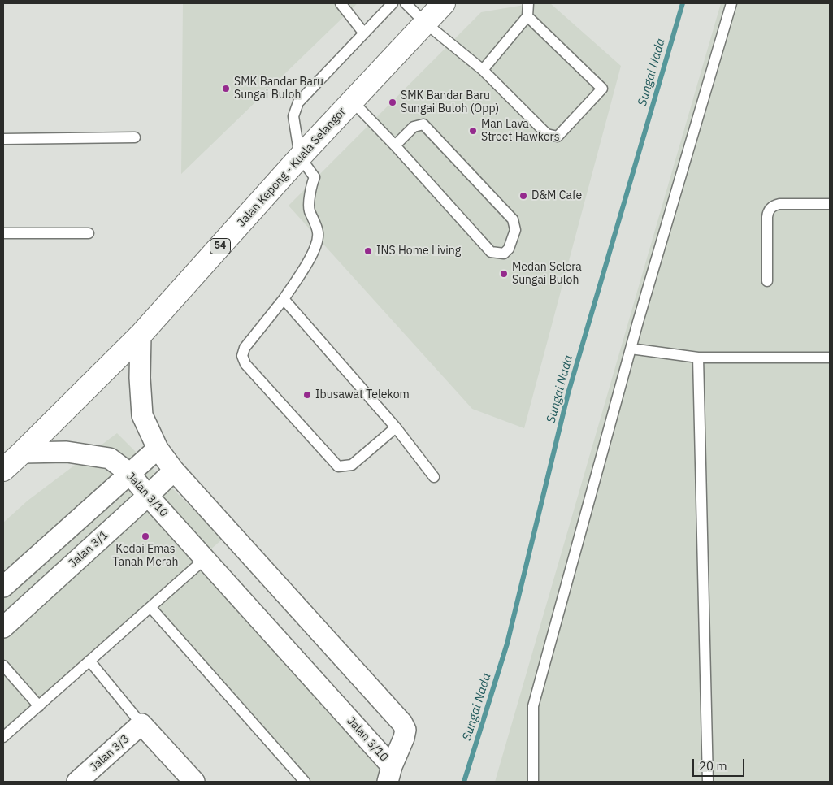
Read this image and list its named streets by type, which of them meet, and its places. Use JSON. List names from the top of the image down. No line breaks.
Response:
{"streets":{"highway":["Jalan Kepong - Kuala Selangor","54"],"street":["Jalan 3/10","Jalan 3/1","Jalan 3/3"]},"crossings":[["Jalan Kepong - Kuala Selangor","Jalan 3/10"],["Jalan 3/10","Jalan 3/1"]],"water":["Sungai Nada"],"places":["SMK Bandar Baru Sungai Buloh","SMK Bandar Baru Sungai Buloh (Opp)","Man Lava Street Hawkers","D&M Cafe","INS Home Living","Medan Selera Sungai Buloh","Ibusawat Telekom","Kedai Emas Tanah Merah"],"scale_bar":"20 m"}
